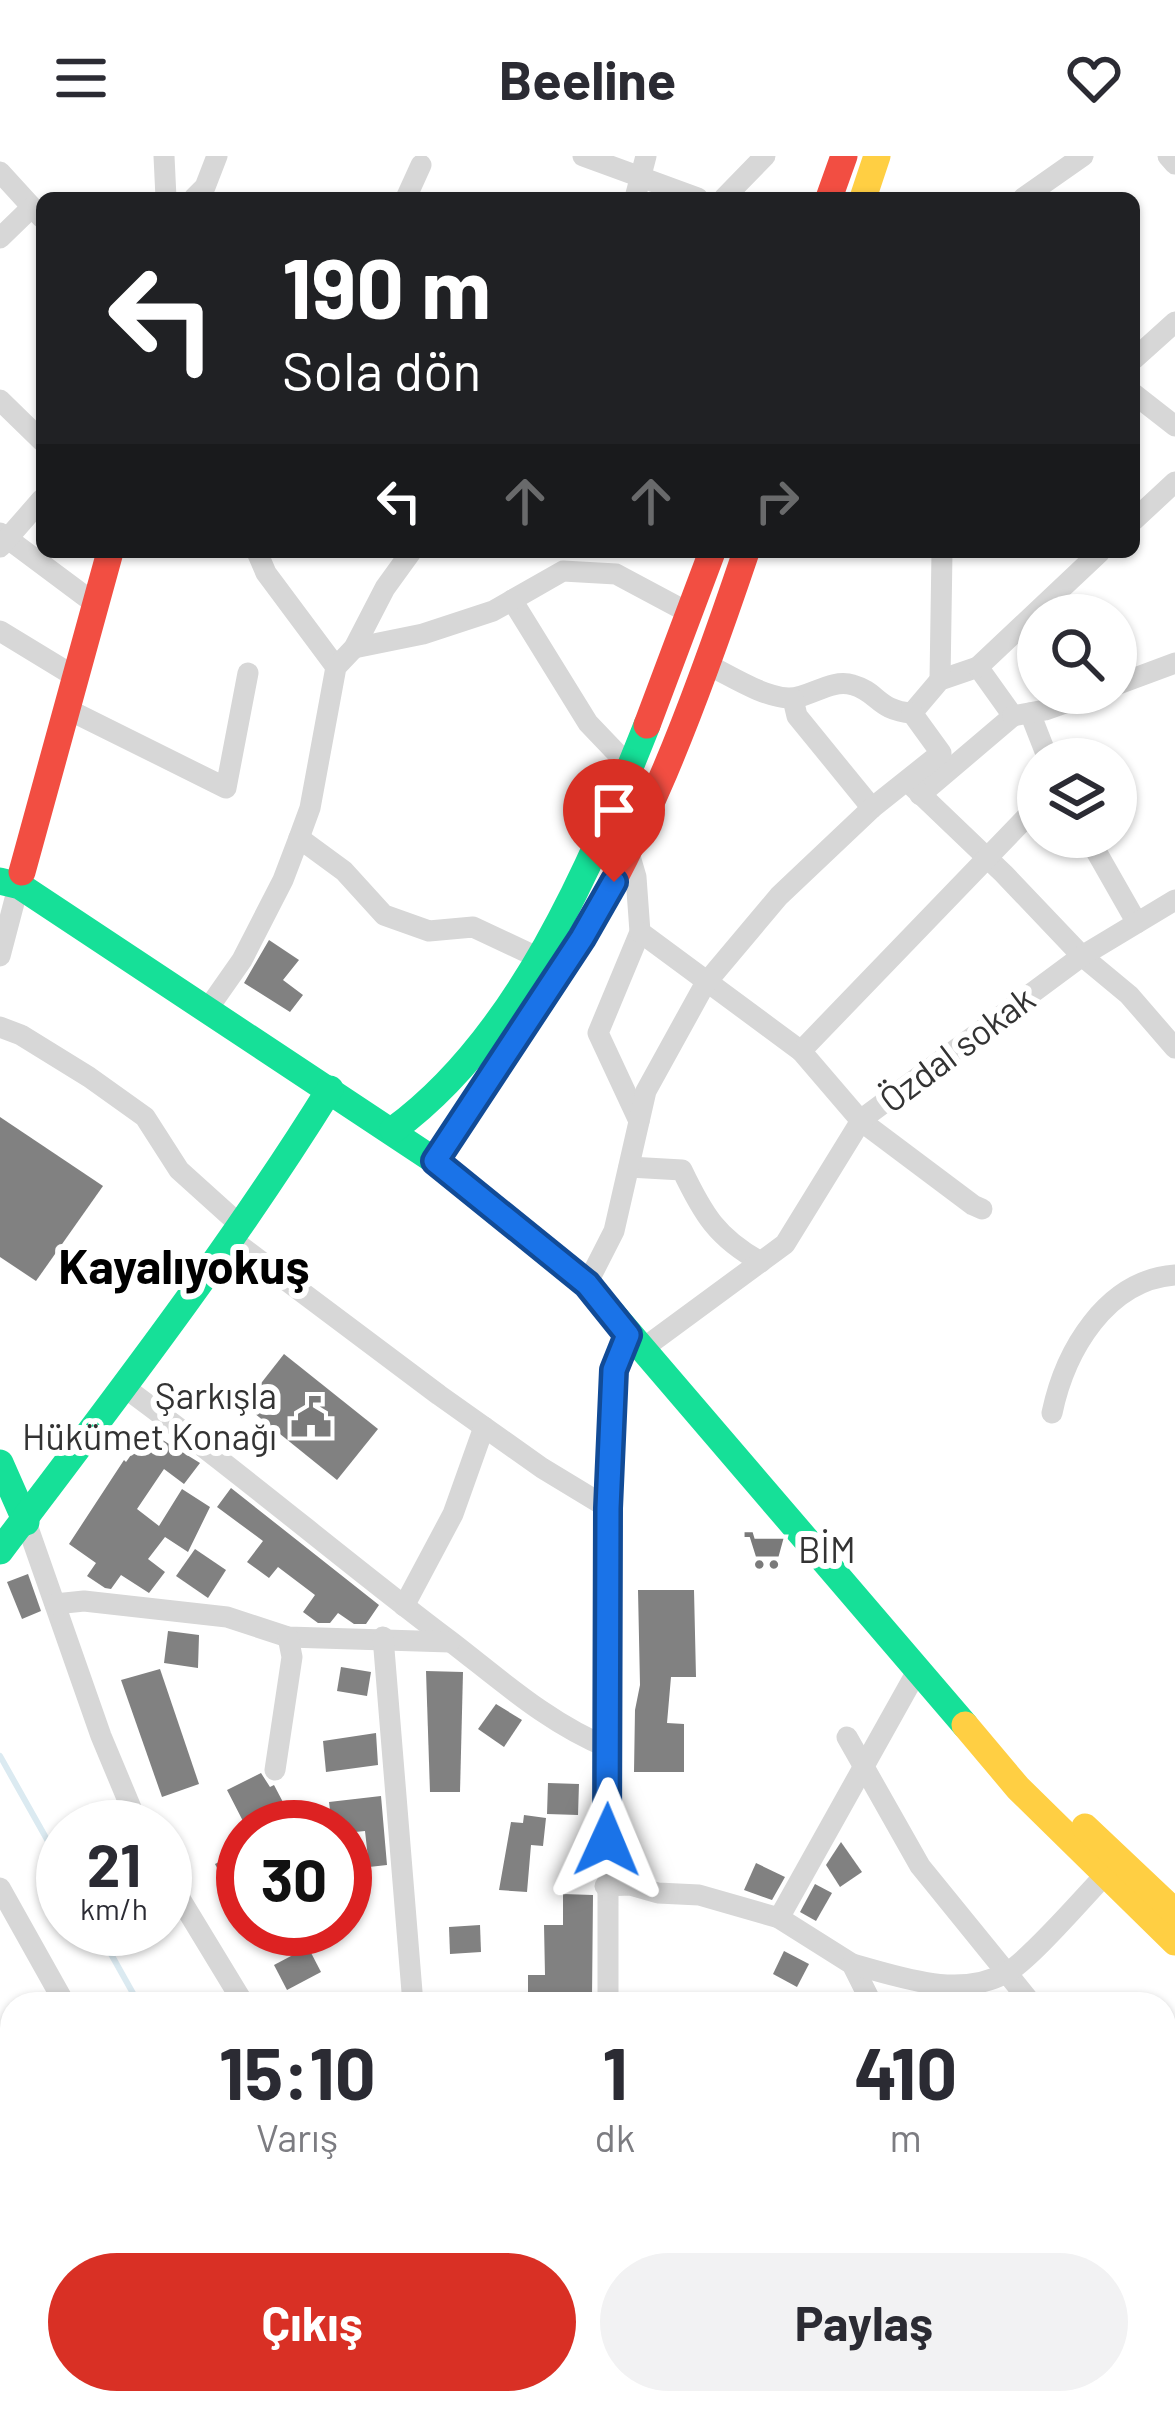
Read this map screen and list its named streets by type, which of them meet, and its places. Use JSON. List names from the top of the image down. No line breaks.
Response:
{"streets":{"street":["Özdal sokak"]},"districts":["Kayalıyokuş"],"places":{"public building":["Şarkışla Hükümet Konağı"],"supermarket":["BİM"]},"page":{"header":"Beeline","turn":["190 m","Sola dön"],"speed":"21 km/h","limit":"30","eta":["15:10","Varış","1","dk","410","m"],"buttons":["Çıkış","Paylaş"]}}
